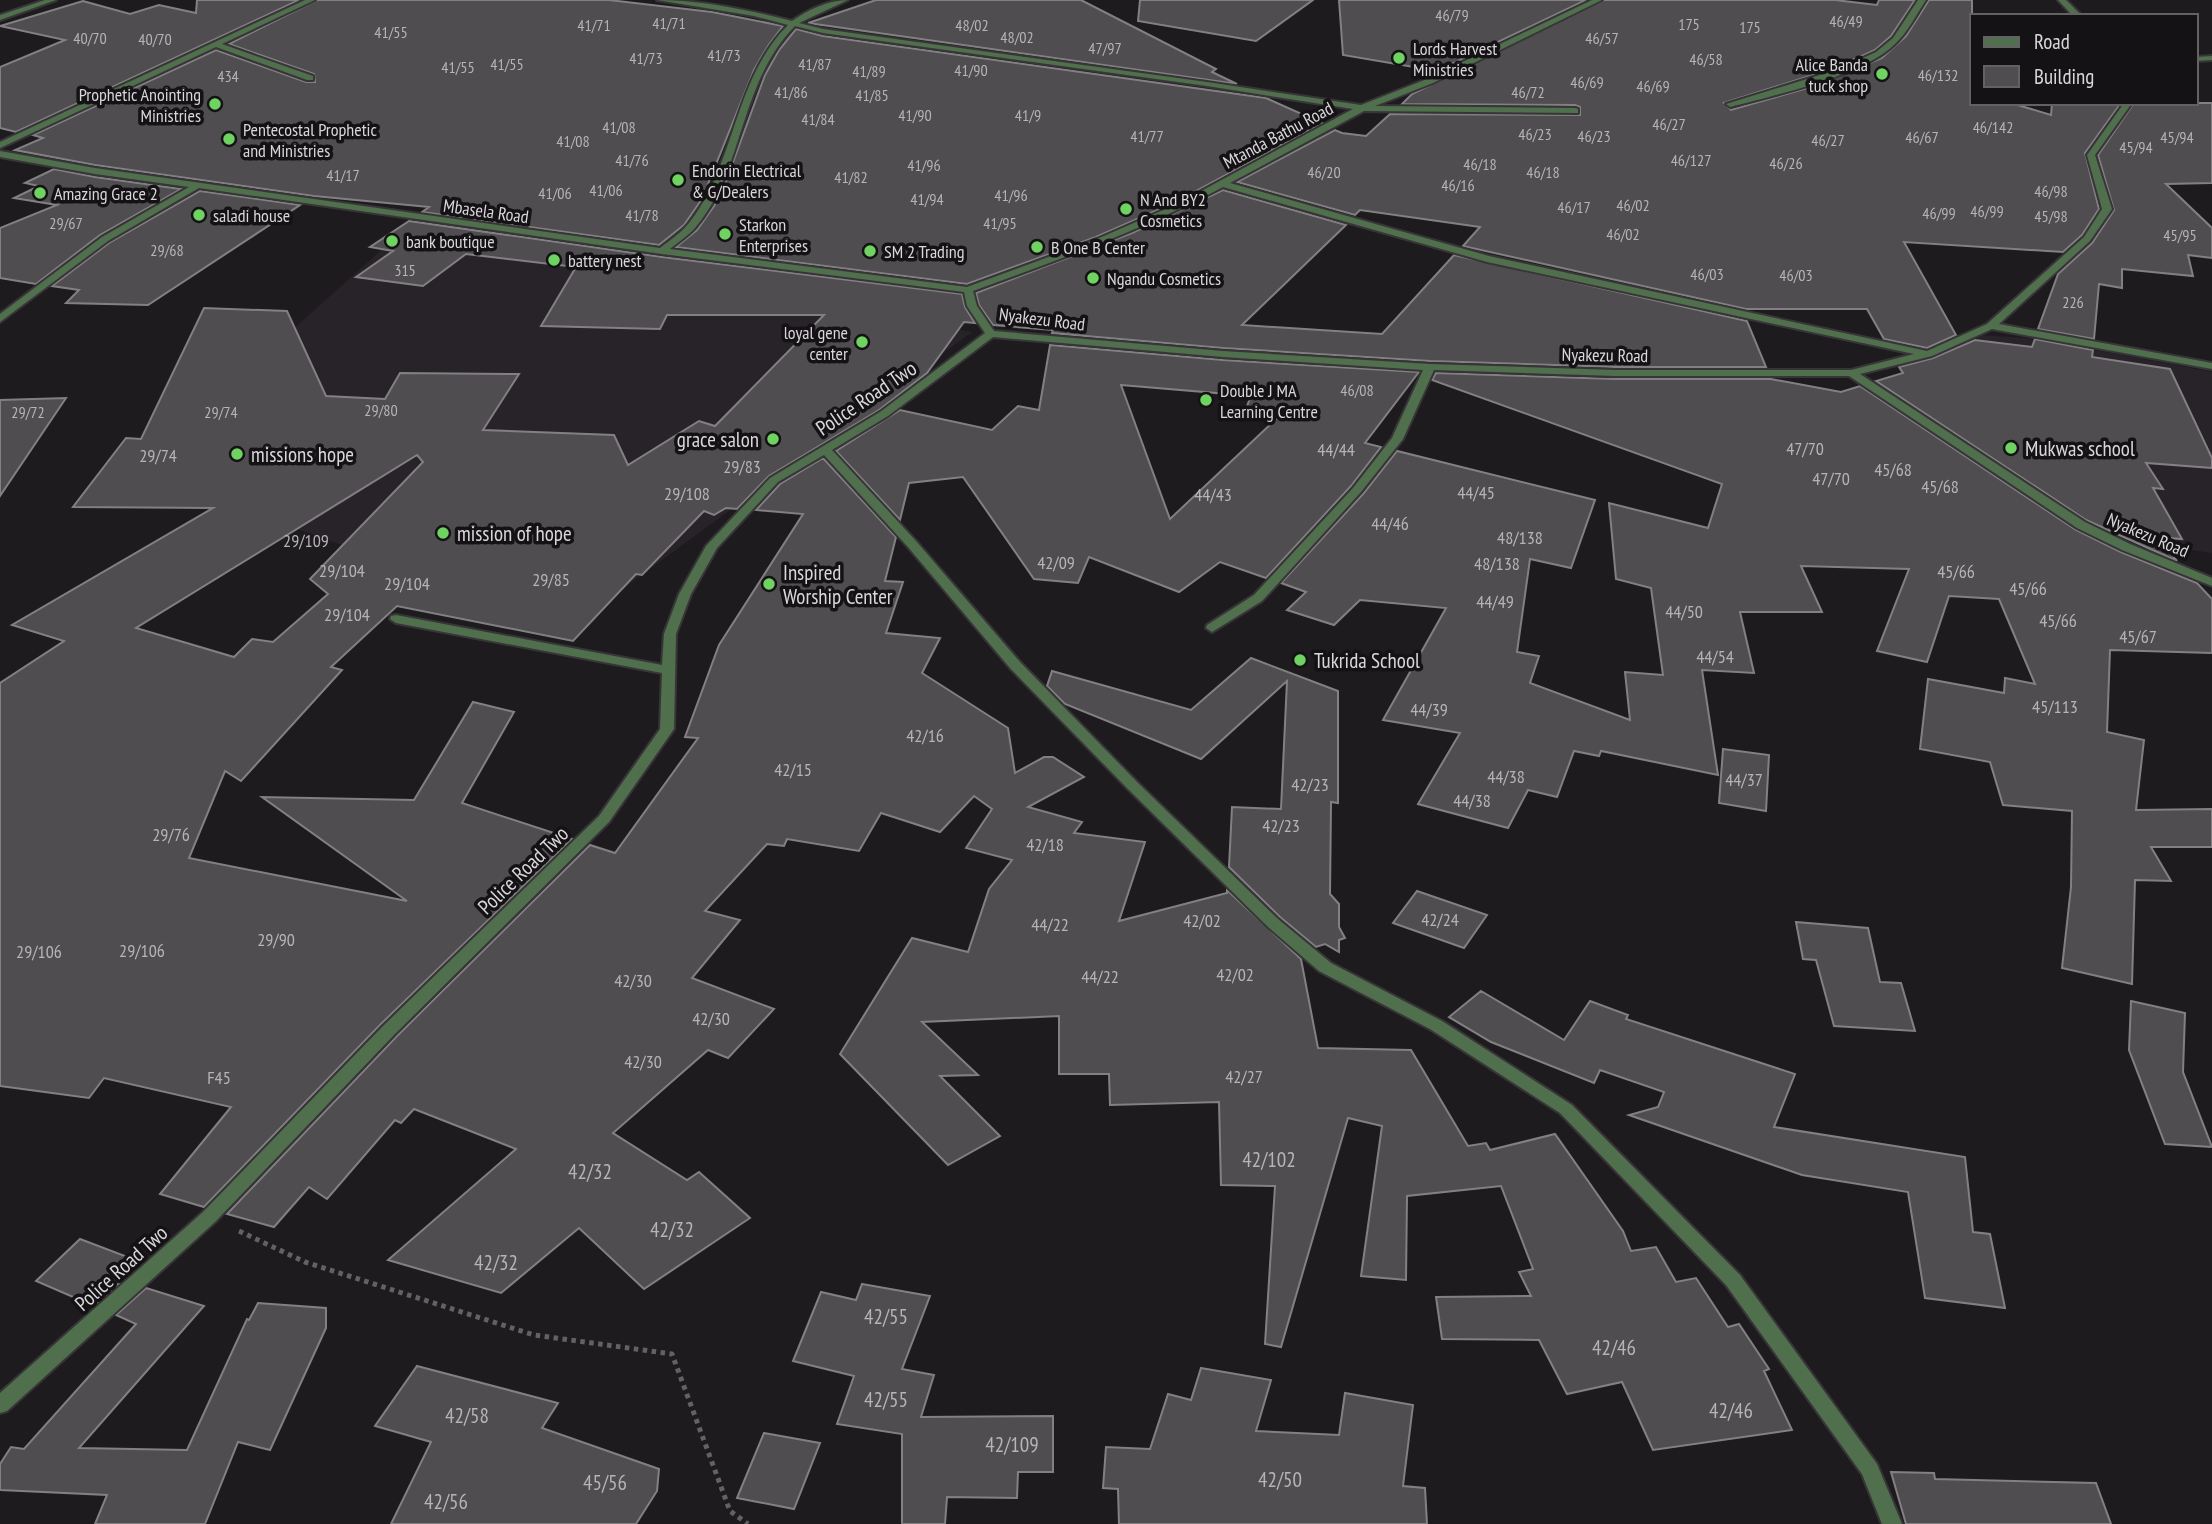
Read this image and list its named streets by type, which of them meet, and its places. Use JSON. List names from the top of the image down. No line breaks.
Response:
{"streets":{"street":["Mtanda Bathu Road","Mbasela Road","Nyakezu Road","Police Road Two"]},"crossings":[["Mtanda Bathu Road","Mbasela Road"],["Mtanda Bathu Road","Nyakezu Road"],["Mbasela Road","Nyakezu Road"],["Nyakezu Road","Police Road Two"]],"places":["Lords Harvest Ministries","Alice Banda tuck shop","Prophetic Anointing Ministries","Pentecostal Prophetic and Ministries","Endorin Electrical & G/Dealers","Amazing Grace 2","N And BY2 Cosmetics","saladi house","Starkon Enterprises","bank boutique","B One B Center","SM 2 Trading","battery nest","Ngandu Cosmetics","loyal gene center","Double J MA Learning Centre","grace salon","Mukwas school","missions hope","mission of hope","Inspired Worship Center","Tukrida School"],"house_numbers":["46/79","46/49","41/71","175","41/71","48/02","175","41/55","48/02","40/70","46/57","40/70","47/97","41/73","41/73","46/58","41/55","41/87","41/55","41/90","41/89","46/132","434","46/69","46/69","41/86","46/72","41/85","41/90","41/9","41/84","46/27","41/08","46/142","46/23","41/77","46/23","46/67","45/94","46/27","41/08","45/94","41/76","46/127","46/26","46/18","41/96","46/20","46/18","41/17","41/82","46/16","41/06","46/98","41/06","41/96","41/94","46/02","46/17","46/99","46/99","41/78","45/98","29/67","41/95","46/02","45/95","29/68","315","46/03","46/03","226","46/08","29/80","29/72","29/74","47/70","44/44","29/74","29/83","45/68","47/70","45/68","44/45","29/108","44/43","44/46","48/138","29/109","42/09","48/138","29/104","45/66","29/85","29/104","45/66","44/49","44/50","29/104","45/66","45/67","44/54","45/113","44/39","42/16","42/15","44/38","44/37","42/23","44/38","42/23","29/76","42/18","42/24","42/02","44/22","29/90","29/106","29/106","42/02","44/22","42/30","42/30","42/30","42/27","F45","42/102","42/32","42/32","42/32","42/55","42/46","42/55","42/46","42/58","42/109","42/50","45/56","42/56"],"legend":["Road","Building"]}
